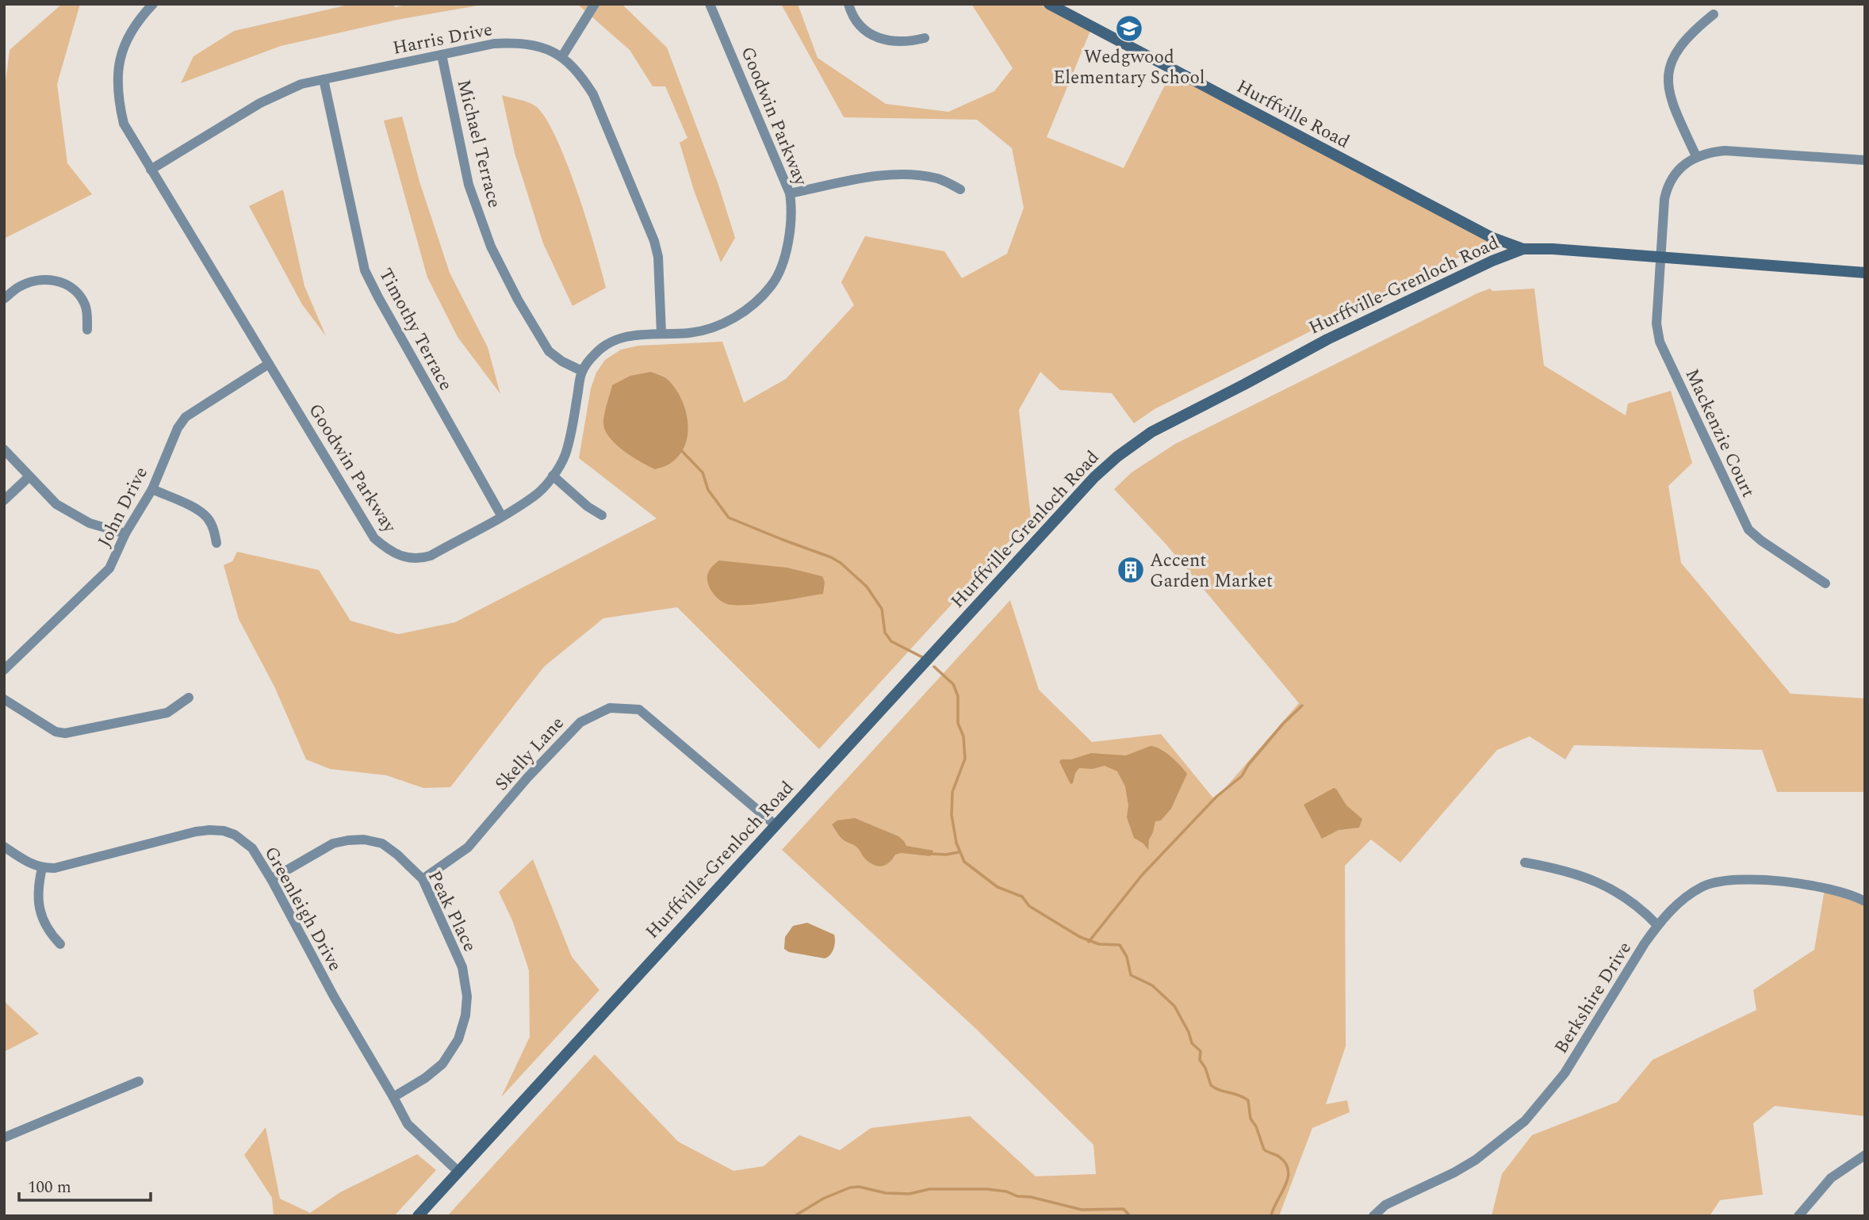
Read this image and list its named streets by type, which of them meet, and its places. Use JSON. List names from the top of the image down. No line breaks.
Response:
{"streets":{"main road":["Hurffville Road","Hurffville-Grenloch Road"],"street":["Harris Drive","Goodwin Parkway","Michael Terrace","Timothy Terrace","Mackenzie Court","John Drive","Skelly Lane","Greenleigh Drive","Peak Place","Berkshire Drive"]},"crossings":[["Harris Drive","Goodwin Parkway"],["Harris Drive","Michael Terrace"],["Harris Drive","Timothy Terrace"],["Hurffville Road","Hurffville-Grenloch Road"],["Goodwin Parkway","Michael Terrace"],["Goodwin Parkway","Timothy Terrace"],["Goodwin Parkway","John Drive"],["Hurffville-Grenloch Road","Mackenzie Court"],["Hurffville-Grenloch Road","Skelly Lane"],["Hurffville-Grenloch Road","Greenleigh Drive"],["Skelly Lane","Peak Place"],["Greenleigh Drive","Peak Place"]],"places":{"school or university":["Wedgwood Elementary School"],"building":["Accent Garden Market"]},"scale_bar":"100 m"}
